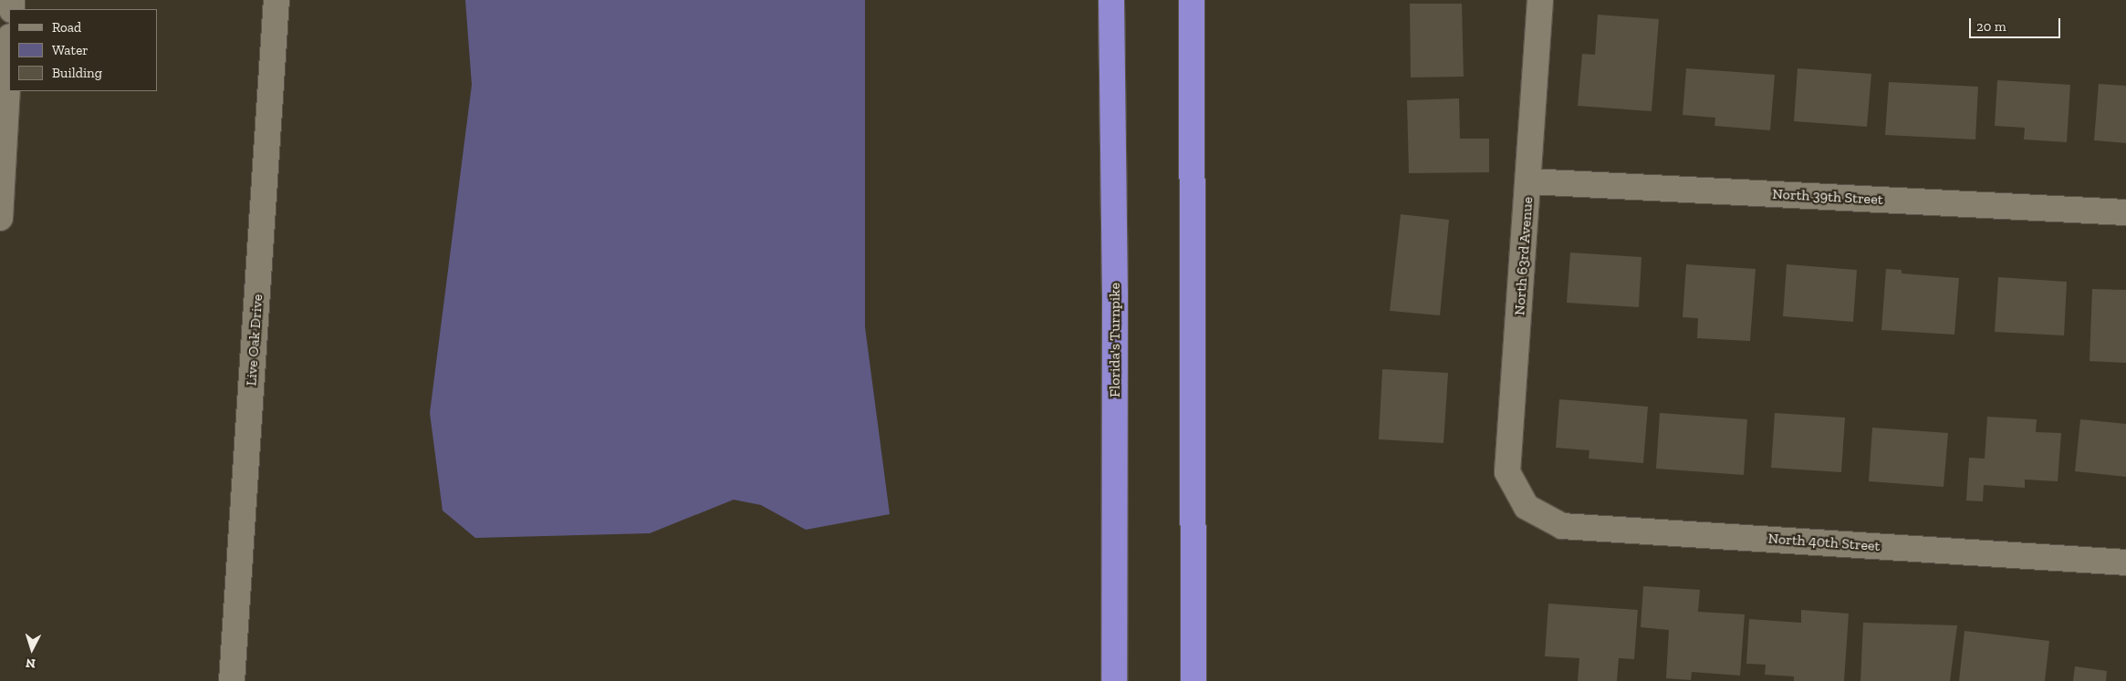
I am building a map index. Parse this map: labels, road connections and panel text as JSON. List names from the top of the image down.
{
  "streets": {
    "highway": ["Florida's Turnpike"],
    "street": [
      "North 39th Street",
      "North 63rd Avenue",
      "Live Oak Drive",
      "North 40th Street"
    ]
  },
  "crossings": [
    ["North 39th Street", "North 63rd Avenue"],
    ["North 63rd Avenue", "North 40th Street"]
  ],
  "legend": ["Road", "Water", "Building"],
  "scale_bar": "20 m",
  "north": "bottom"
}
